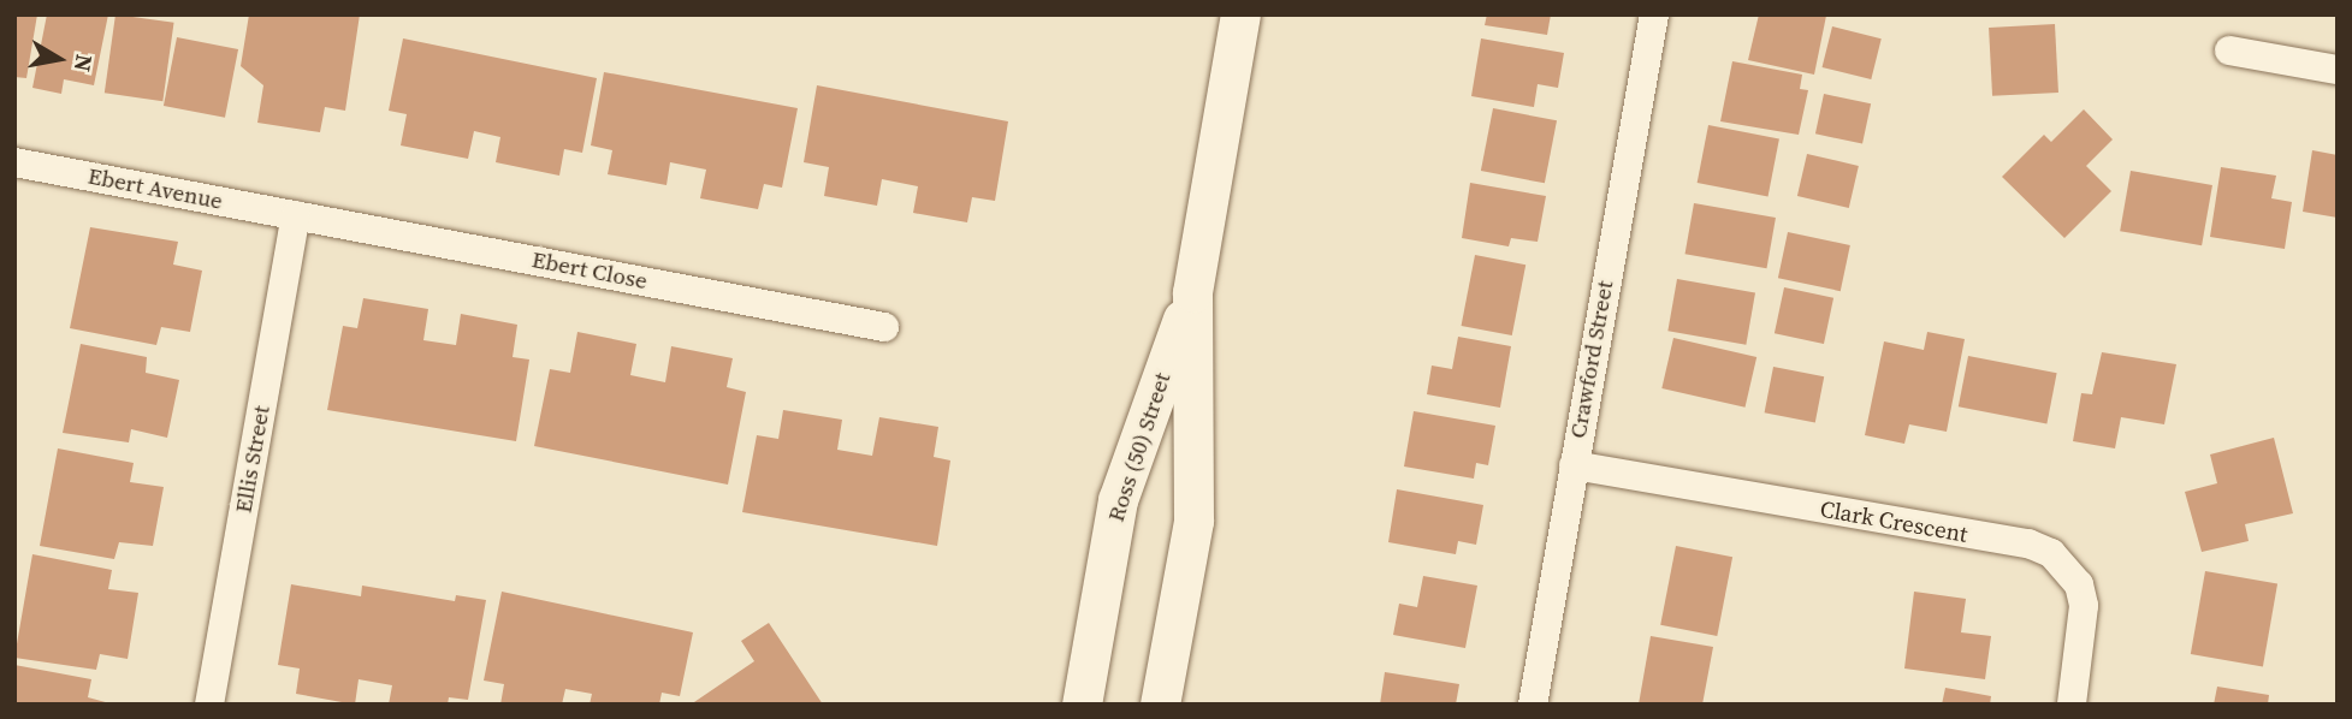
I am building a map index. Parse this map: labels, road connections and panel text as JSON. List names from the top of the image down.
{
  "streets": {
    "main road": ["Ross (50) Street"],
    "street": [
      "Ebert Avenue",
      "Ebert Close",
      "Crawford Street",
      "Ellis Street",
      "Clark Crescent"
    ]
  },
  "crossings": [
    ["Ebert Avenue", "Ebert Close"],
    ["Ebert Avenue", "Ellis Street"],
    ["Ebert Close", "Ellis Street"],
    ["Crawford Street", "Clark Crescent"]
  ],
  "north": "right"
}
